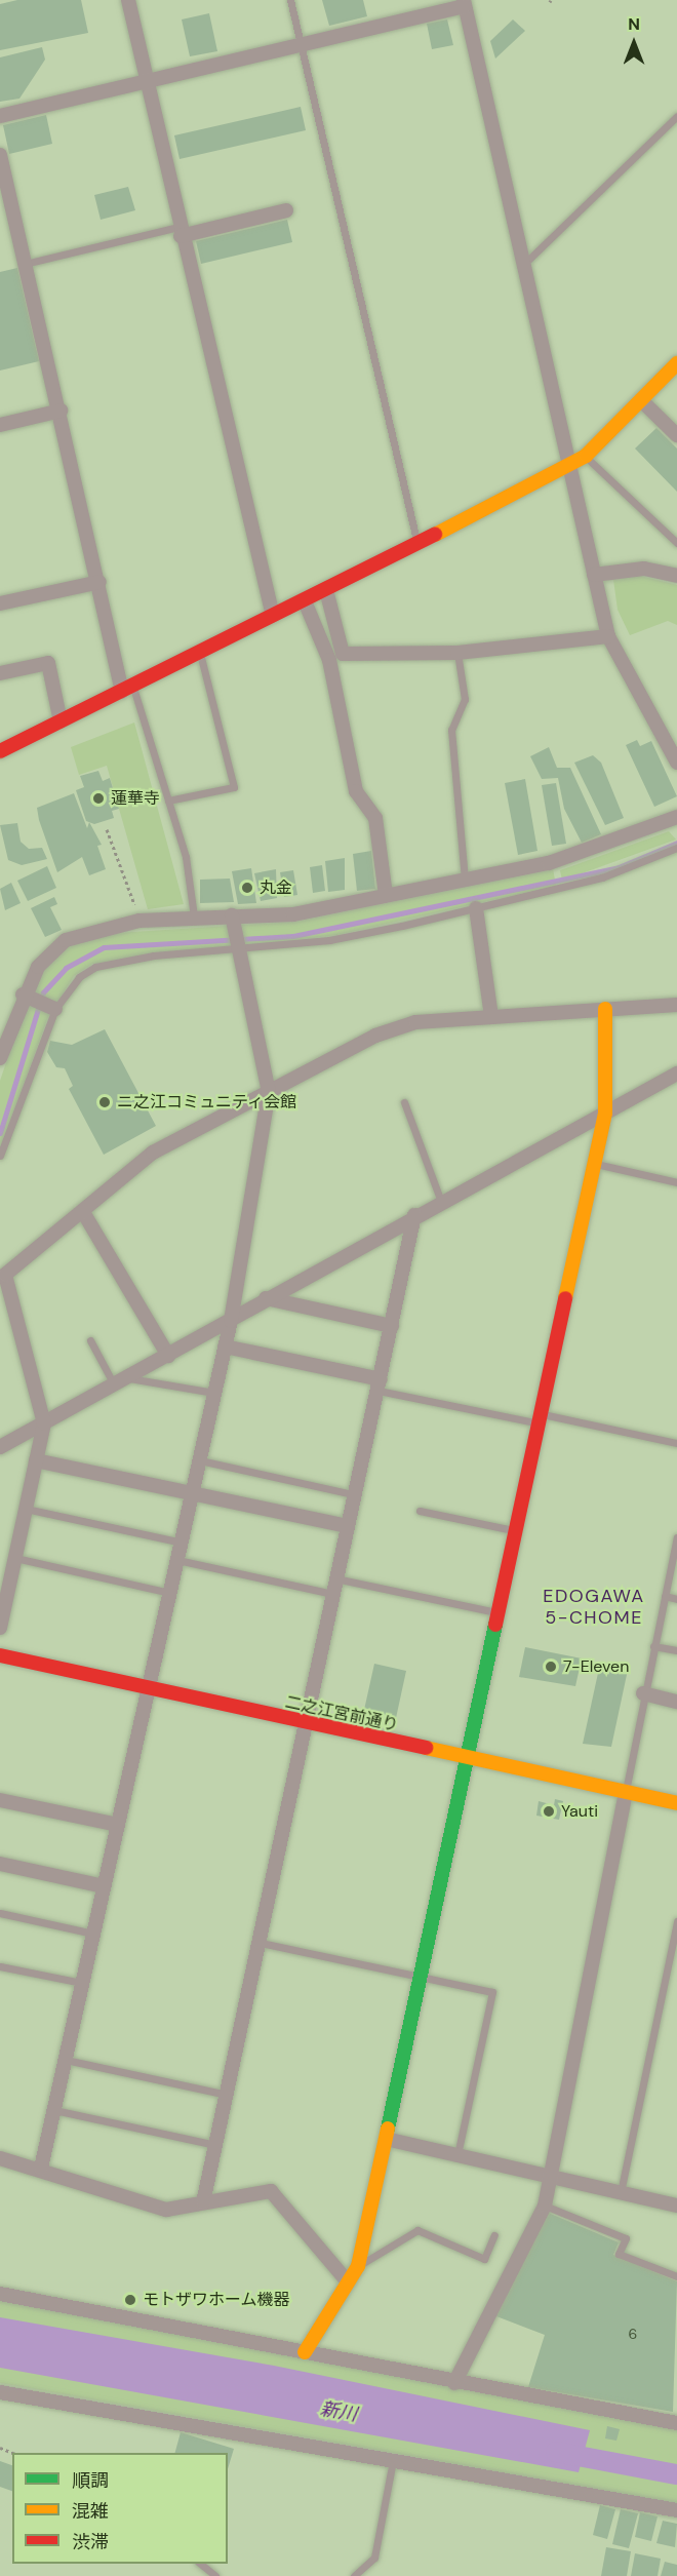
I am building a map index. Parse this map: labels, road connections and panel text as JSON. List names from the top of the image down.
{
  "streets": {
    "street": ["二之江宮前通り"]
  },
  "districts": ["EDOGAWA 5-CHOME"],
  "water": ["新川"],
  "places": [
    "蓮華寺",
    "丸金",
    "ニ之江コミュニティ会館",
    "7-Eleven",
    "Yauti",
    "モトザワホーム機器"
  ],
  "house_numbers": ["6"],
  "legend": ["順調", "混雑", "渋滞"],
  "north": "top"
}
